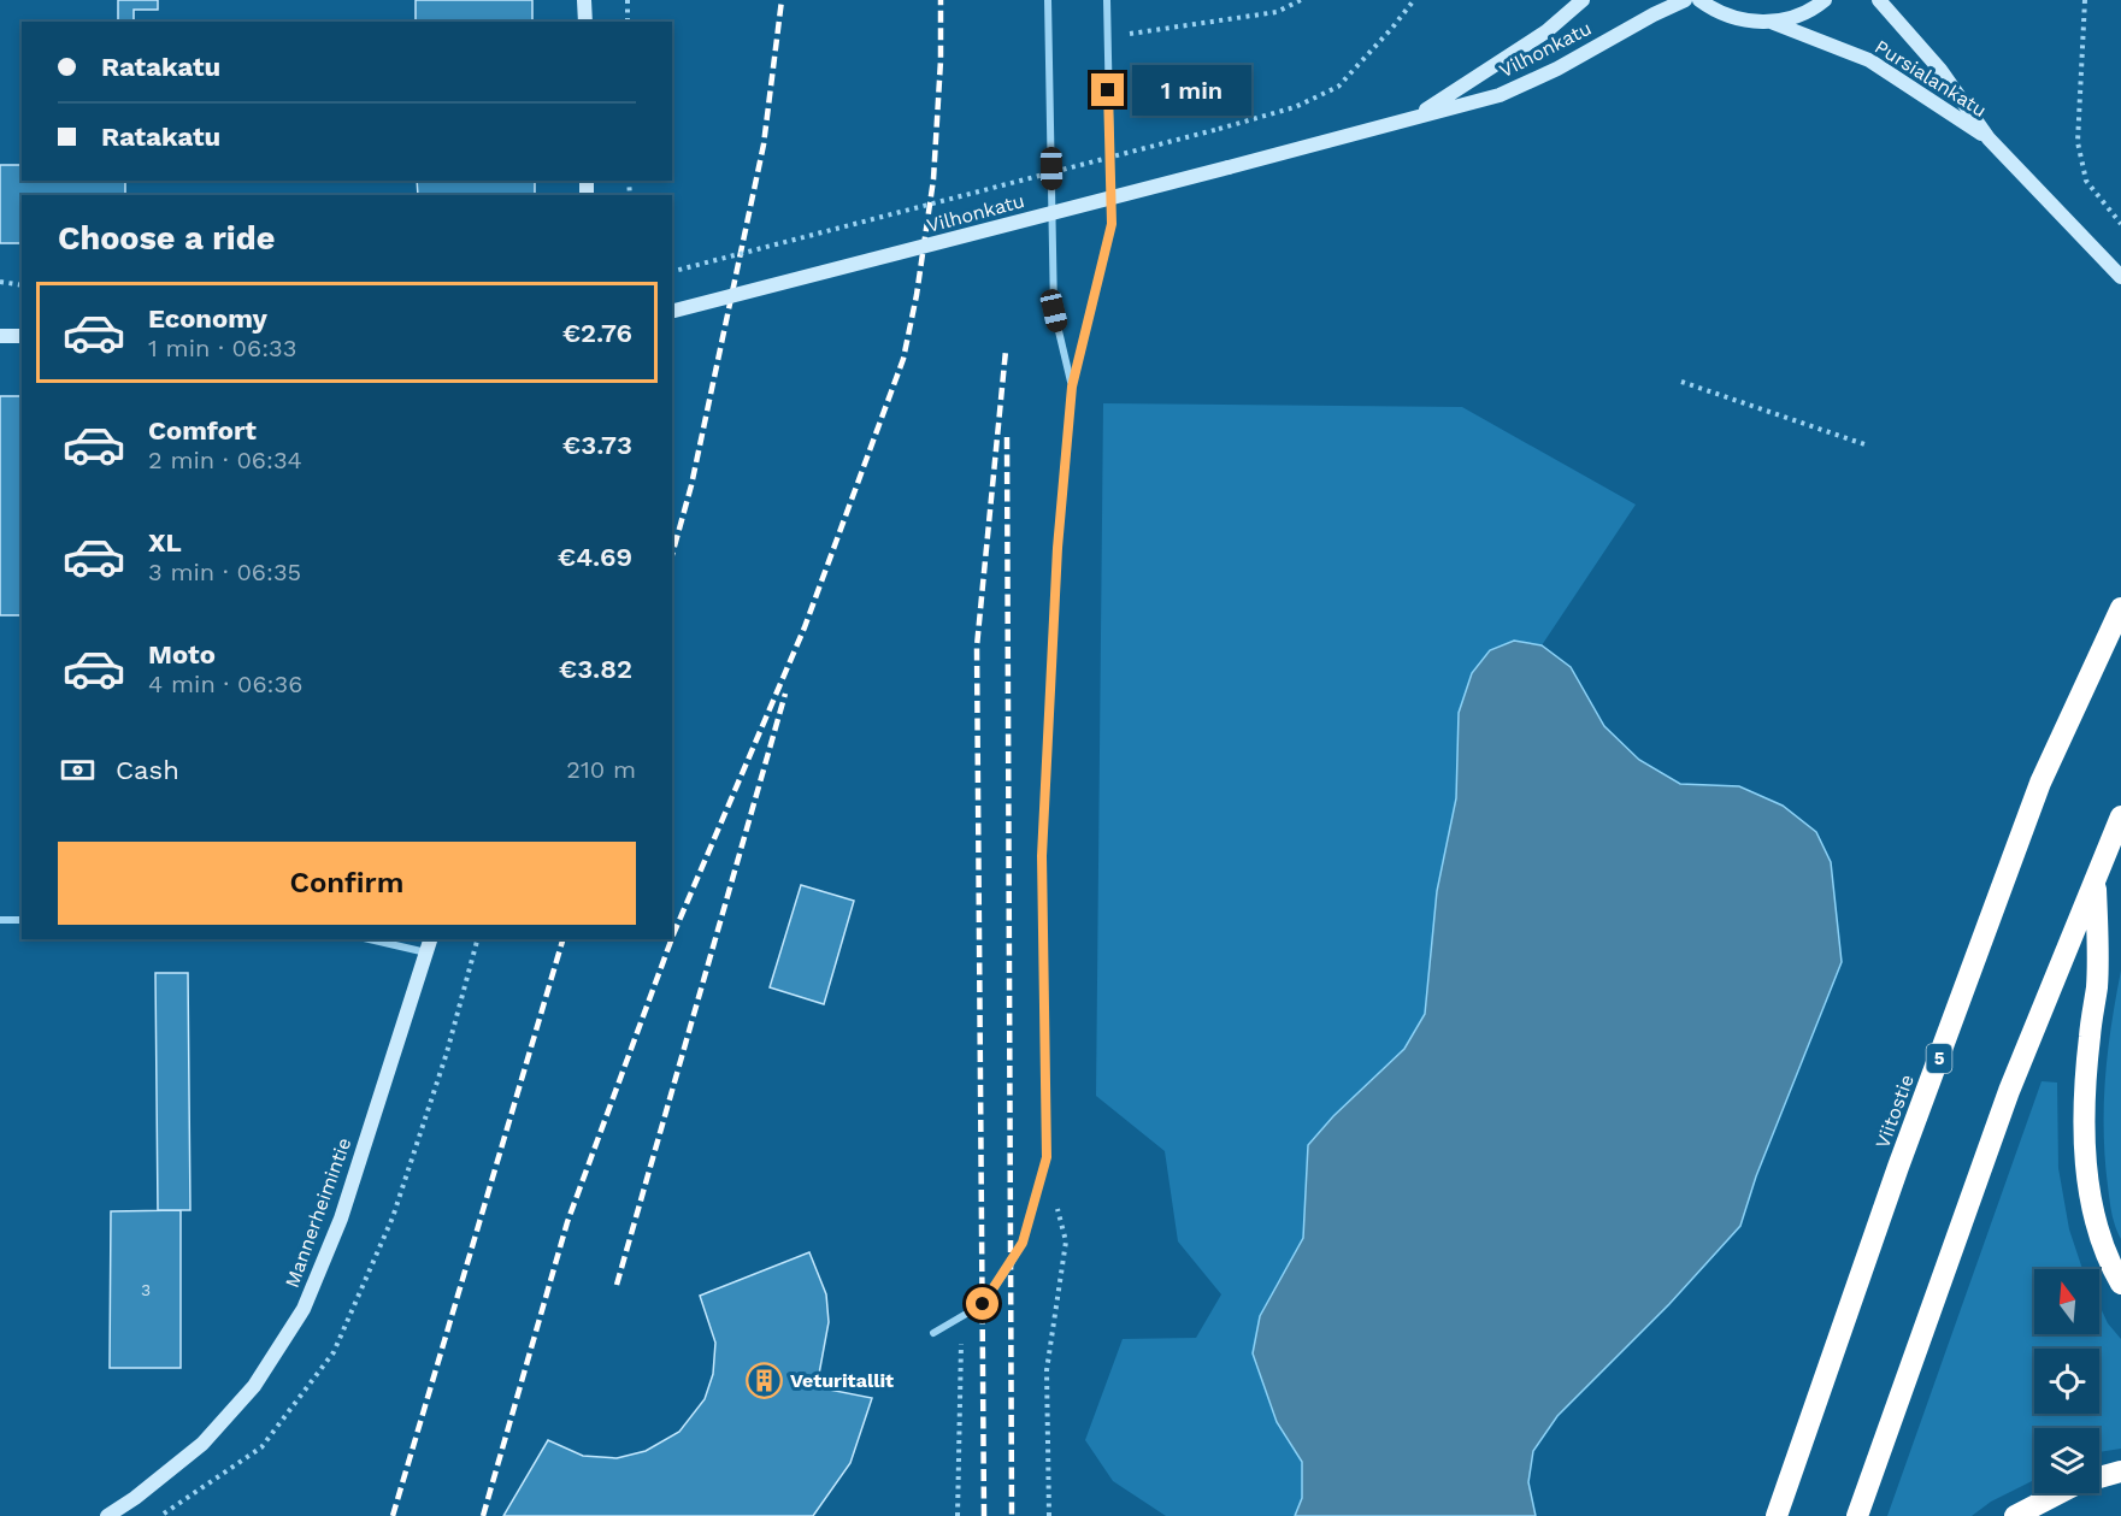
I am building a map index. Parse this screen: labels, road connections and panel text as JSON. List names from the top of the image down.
{
  "streets": {
    "highway": ["5", "Viitostie"],
    "street": ["Vilhonkatu", "Pursialankatu", "Mannerheimintie"]
  },
  "places": {
    "building": ["Veturitallit"]
  },
  "house_numbers": ["3"],
  "north": "top",
  "page": {
    "banner": ["Ratakatu", "Ratakatu"],
    "bubble": "1 min",
    "heading": "Choose a ride",
    "list": [
      {
        "name": "Economy",
        "note": "1 min · 06:33",
        "value": "€2.76"
      },
      {
        "name": "Comfort",
        "note": "2 min · 06:34",
        "value": "€3.73"
      },
      {
        "name": "XL",
        "note": "3 min · 06:35",
        "value": "€4.69"
      },
      {
        "name": "Moto",
        "note": "4 min · 06:36",
        "value": "€3.82"
      }
    ],
    "pay": ["Cash", "210 m"],
    "buttons": "Confirm"
  }
}
